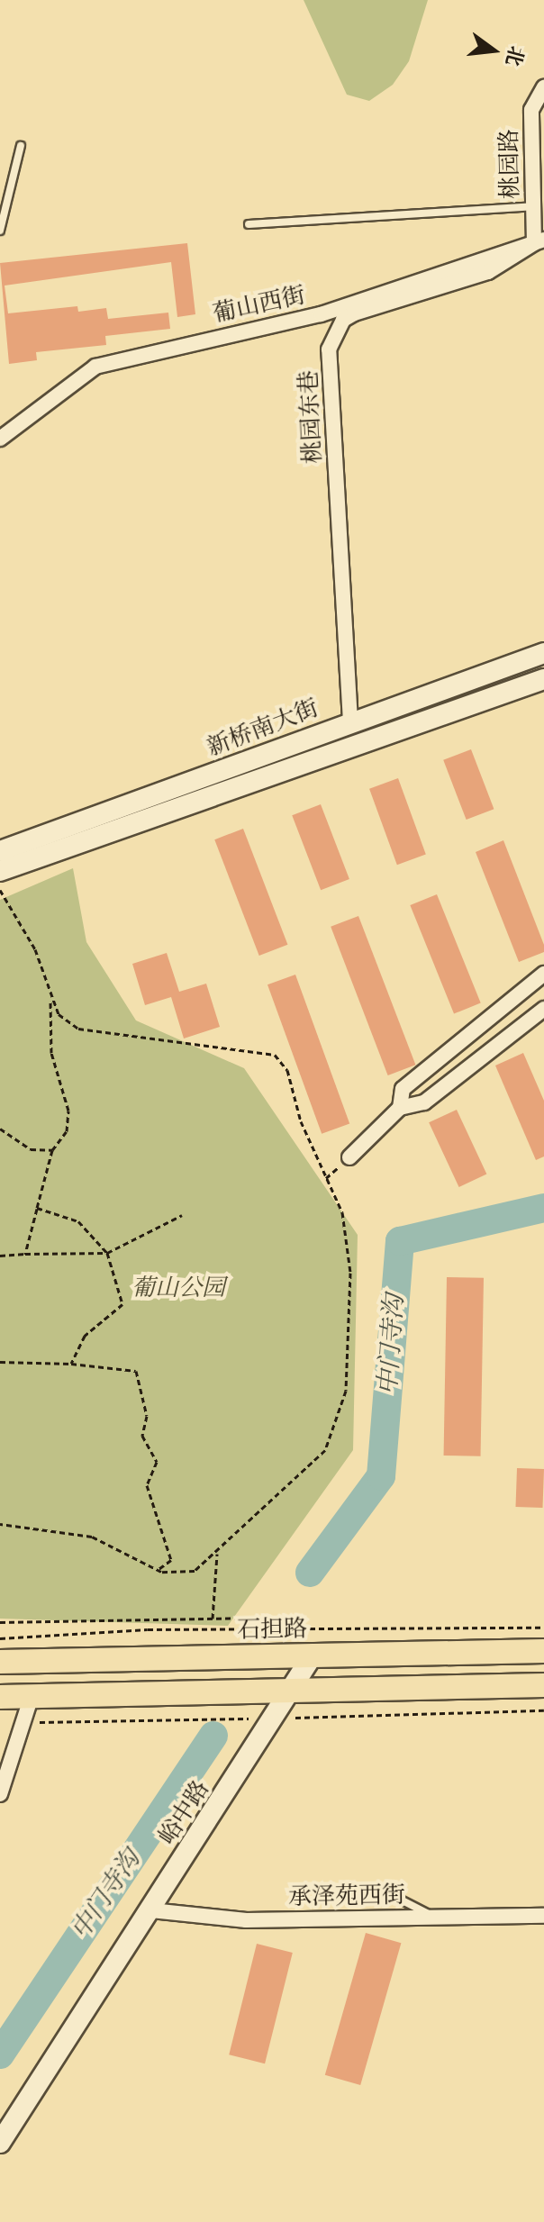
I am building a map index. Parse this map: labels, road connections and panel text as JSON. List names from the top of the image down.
{
  "streets": {
    "main road": ["新桥南大街", "石担路", "峪中路"],
    "street": [
      "桃园路",
      "葡山西街",
      "桃园东巷",
      "承泽苑西街"
    ]
  },
  "crossings": [
    ["桃园路", "葡山西街"],
    ["桃园路", "桃园东巷"],
    ["葡山西街", "桃园东巷"],
    ["桃园东巷", "新桥南大街"],
    ["石担路", "峪中路"],
    ["峪中路", "承泽苑西街"]
  ],
  "water": ["中门寺沟"],
  "parks": ["葡山公园"],
  "north": "right"
}
